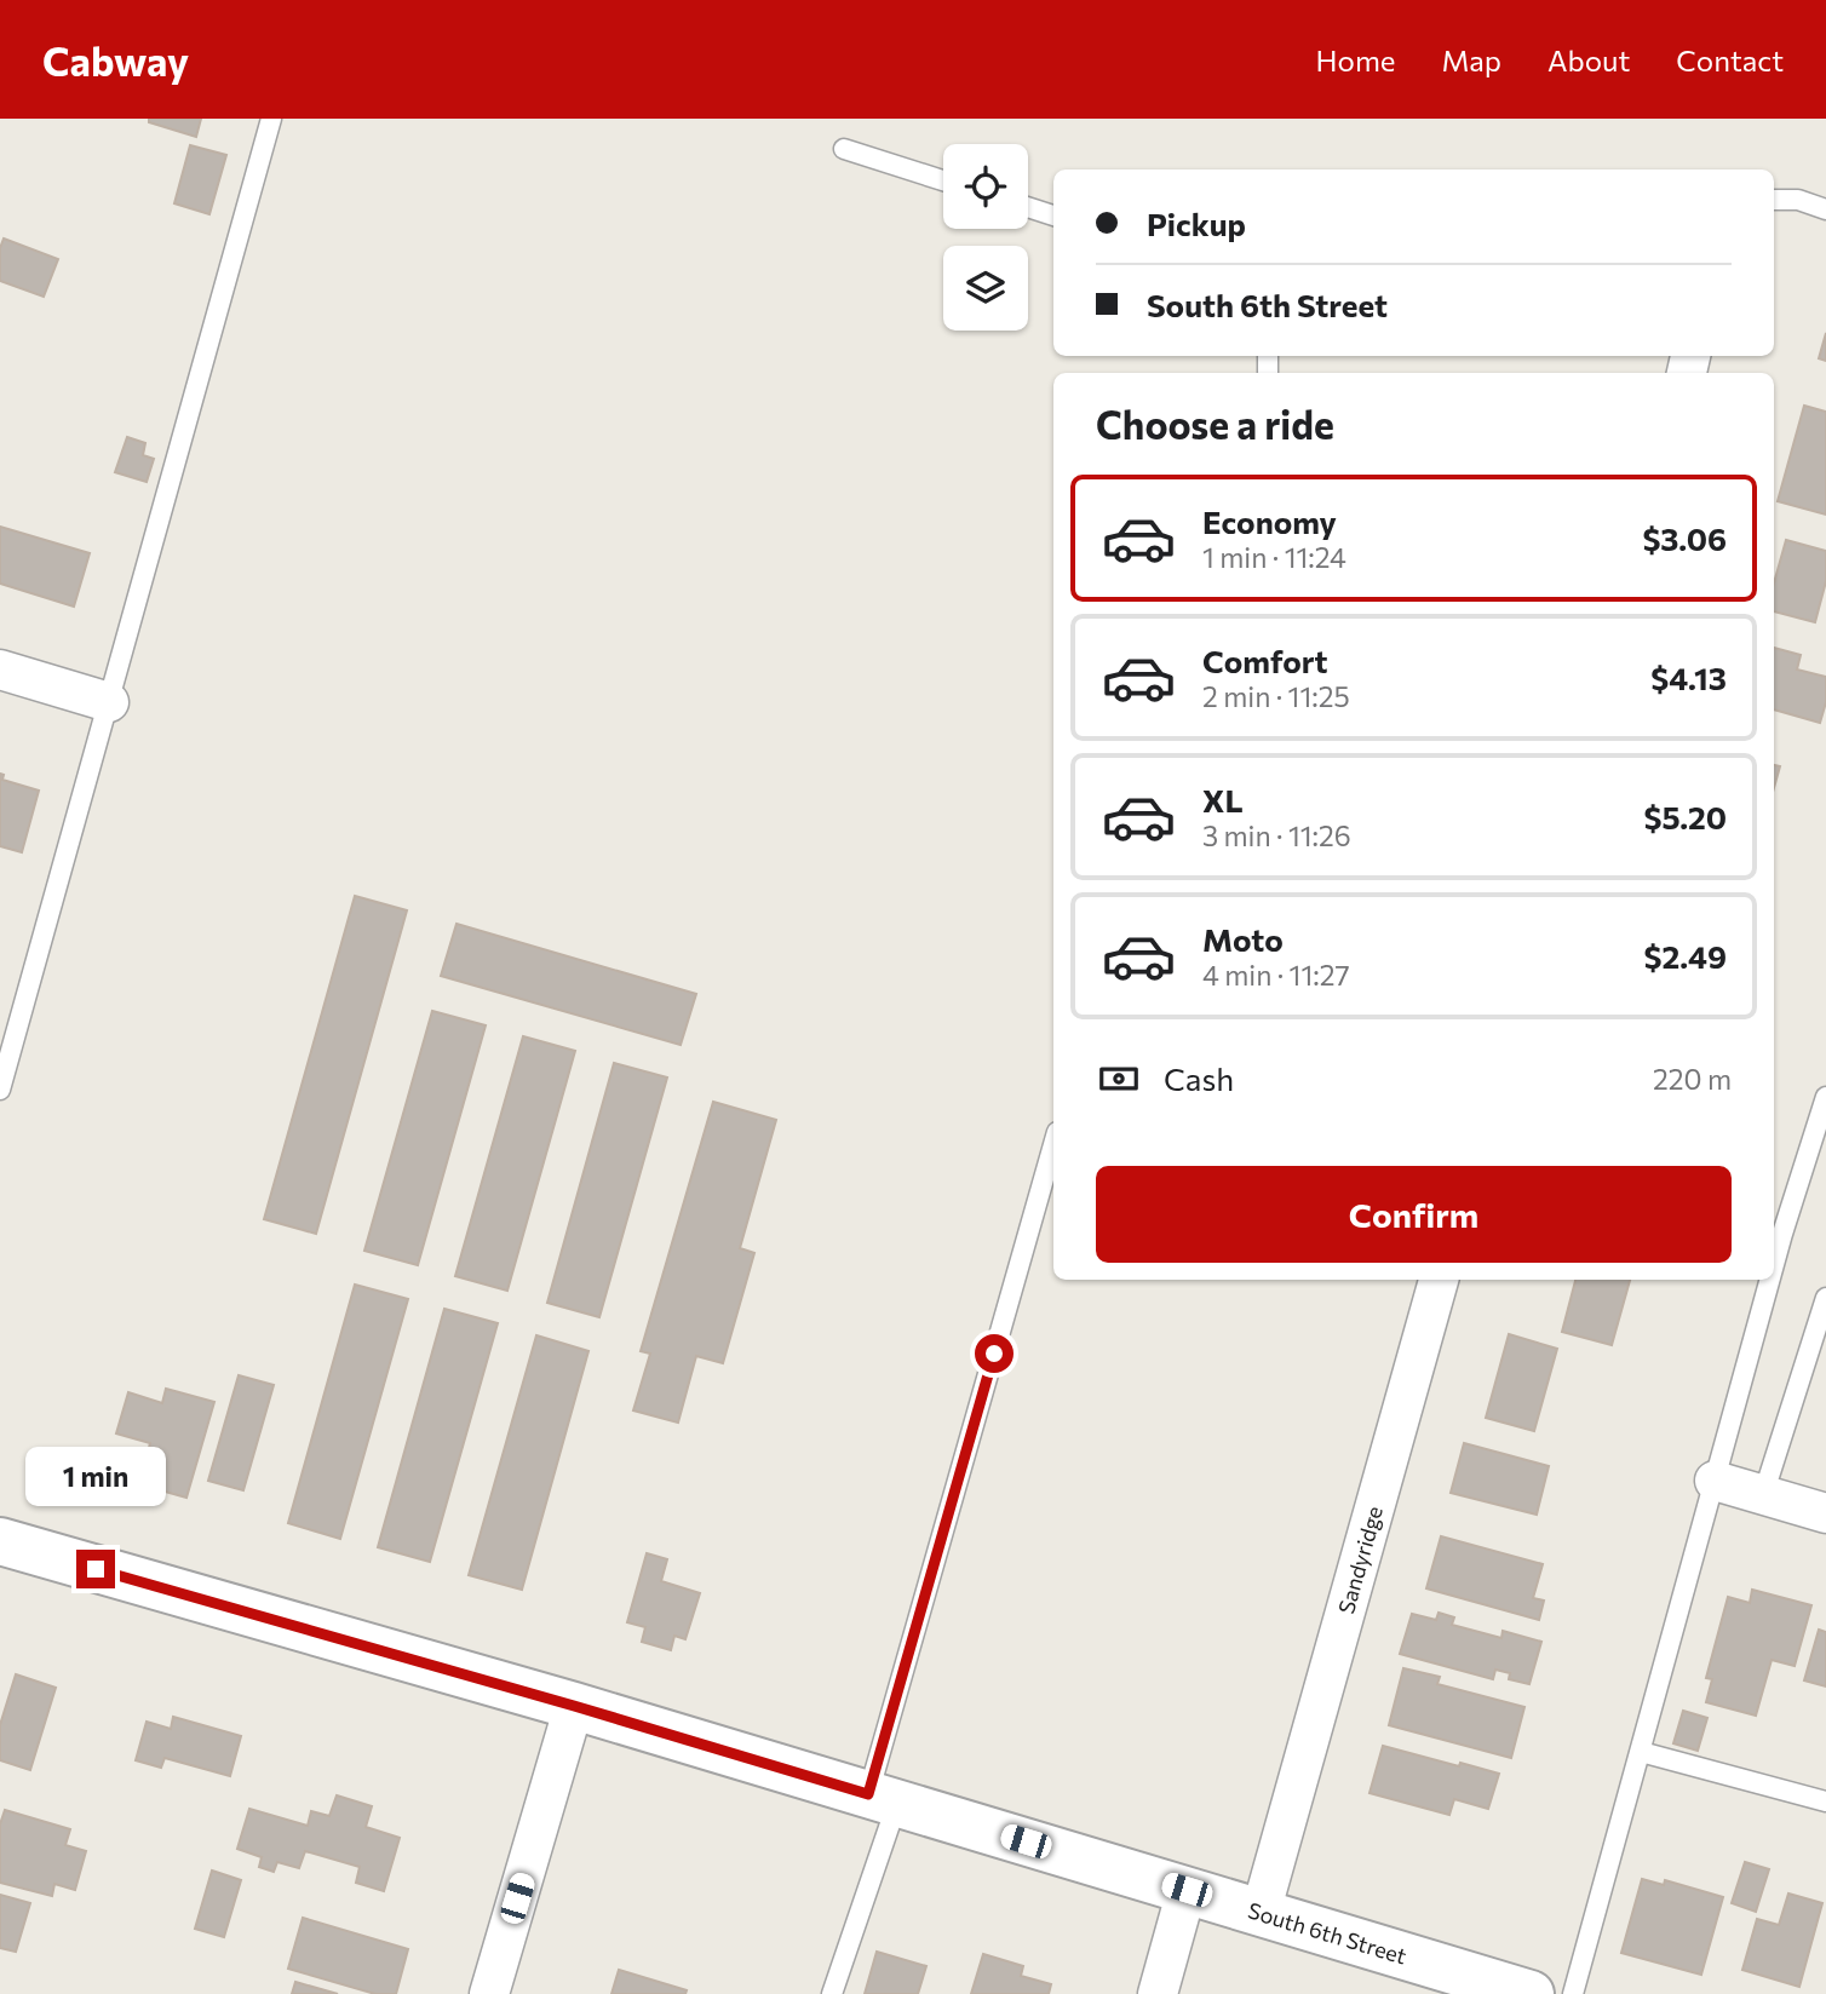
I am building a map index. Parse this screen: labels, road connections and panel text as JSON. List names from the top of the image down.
{
  "streets": {
    "street": ["Sandyridge", "South 6th Street"]
  },
  "crossings": [
    ["Sandyridge", "South 6th Street"]
  ],
  "page": {
    "header": "Cabway",
    "nav": [
      "Home",
      "Map",
      "About",
      "Contact"
    ],
    "banner": ["Pickup", "South 6th Street"],
    "heading": "Choose a ride",
    "list": [
      {
        "name": "Economy",
        "note": "1 min · 11:24",
        "value": "$3.06"
      },
      {
        "name": "Comfort",
        "note": "2 min · 11:25",
        "value": "$4.13"
      },
      {
        "name": "XL",
        "note": "3 min · 11:26",
        "value": "$5.20"
      },
      {
        "name": "Moto",
        "note": "4 min · 11:27",
        "value": "$2.49"
      }
    ],
    "pay": ["Cash", "220 m"],
    "buttons": "Confirm",
    "bubble": "1 min"
  }
}
